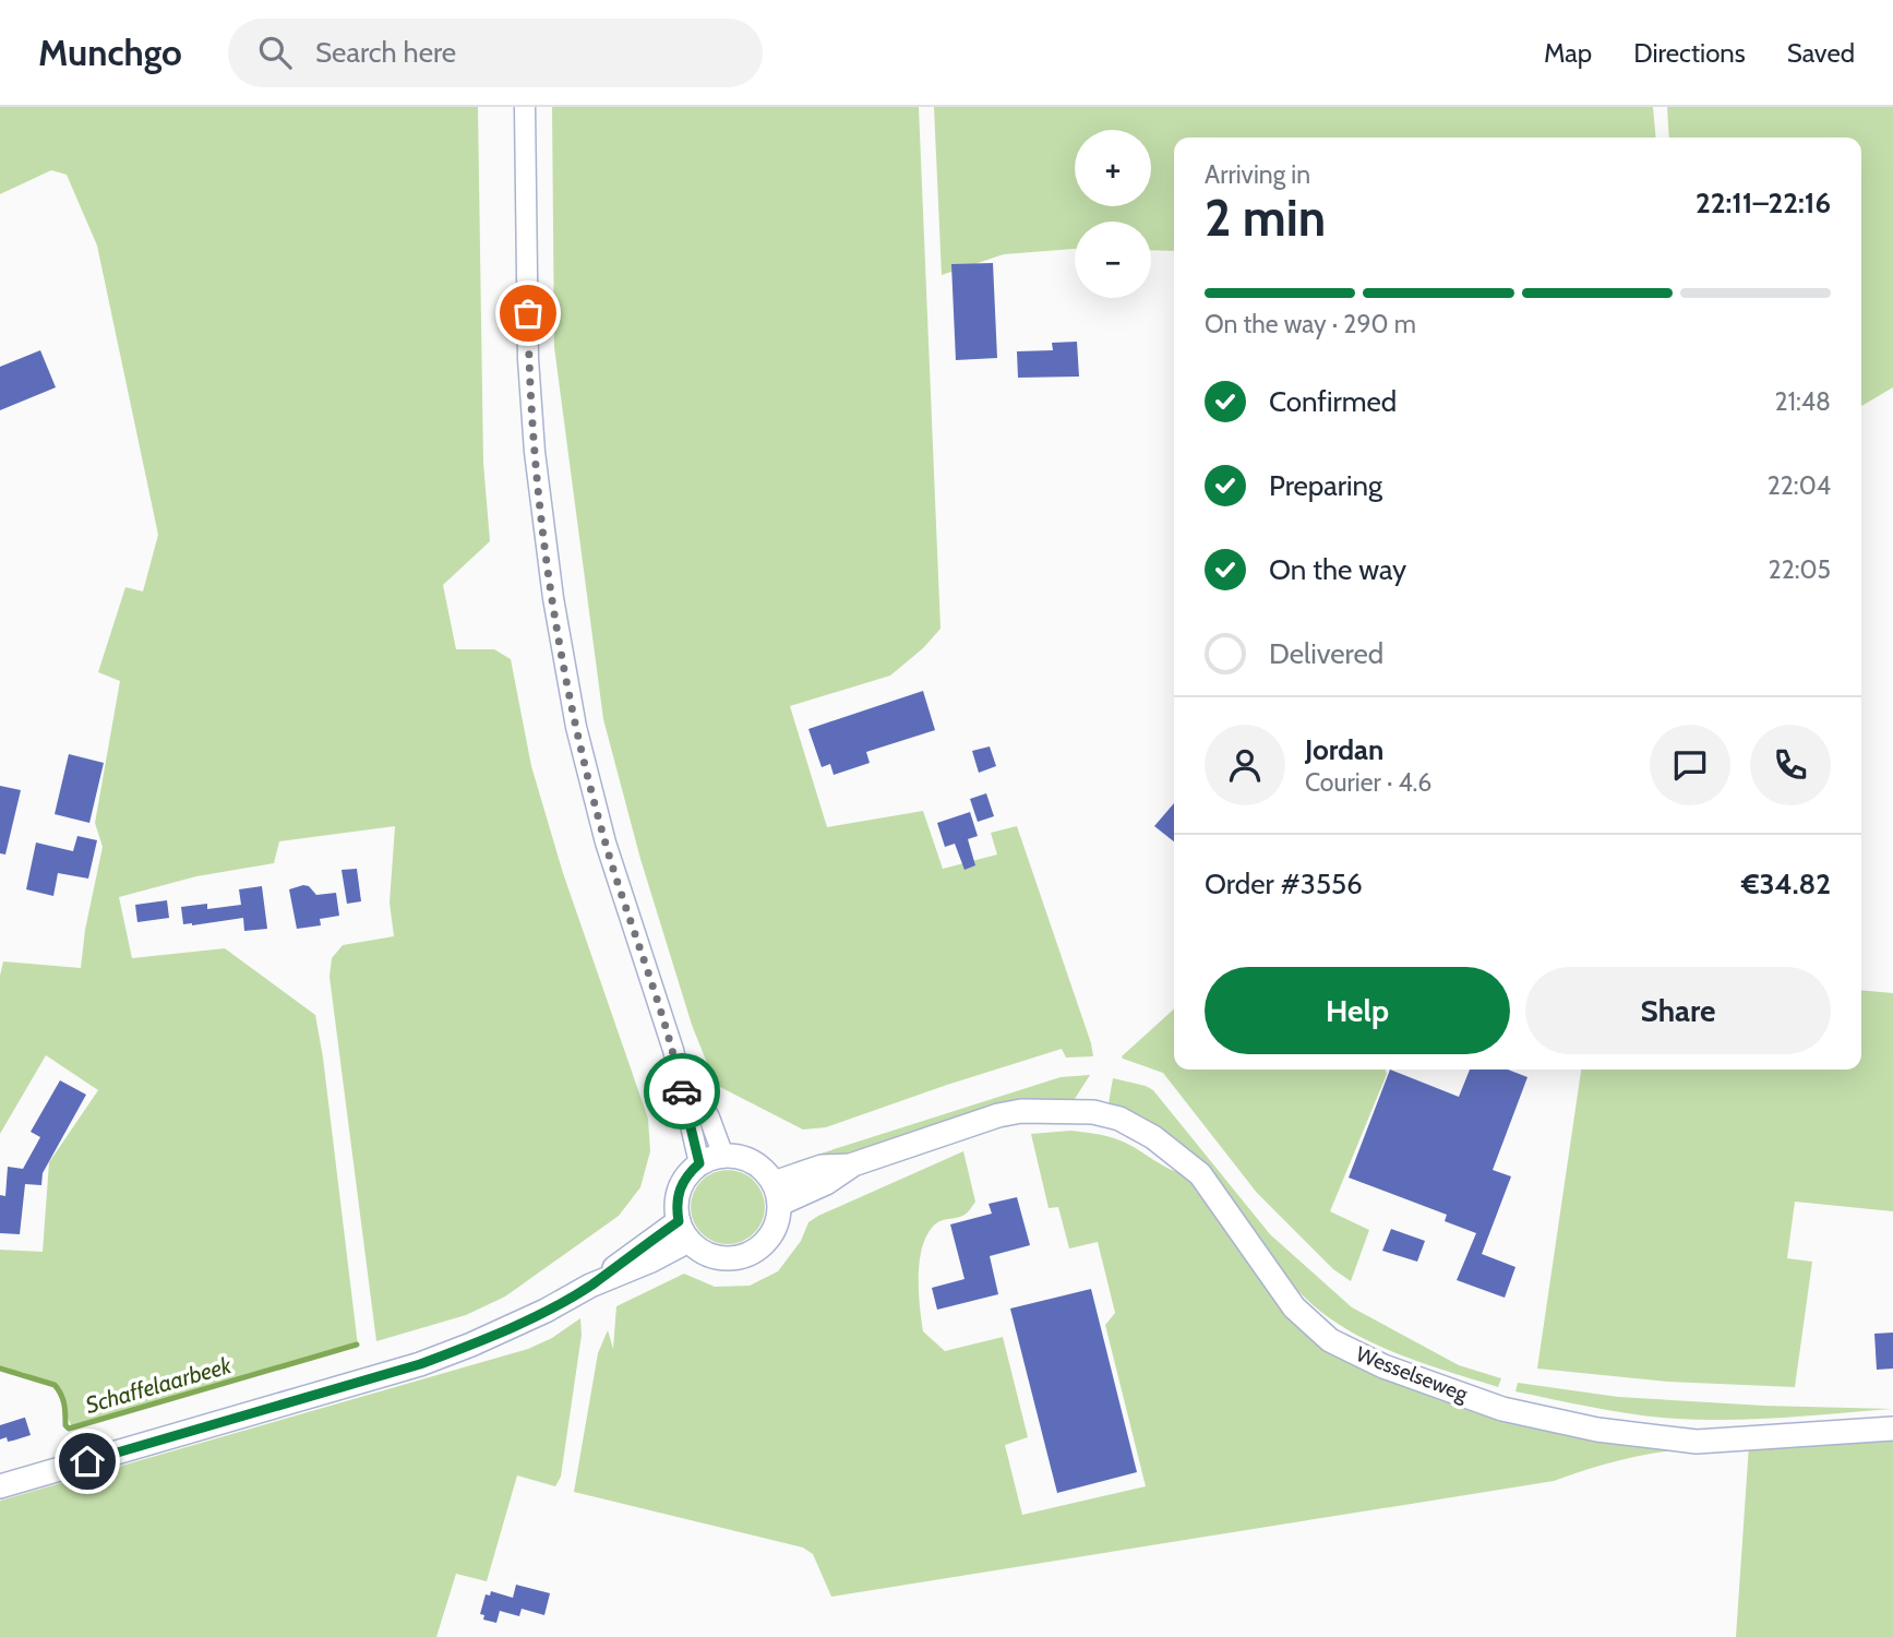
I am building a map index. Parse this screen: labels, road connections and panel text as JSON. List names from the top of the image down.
{
  "streets": {
    "main road": ["Wesselseweg"]
  },
  "water": ["Schaffelaarbeek"],
  "page": {
    "header": "Munchgo",
    "search": "Search here",
    "nav": ["Map", "Directions", "Saved"],
    "map_buttons": ["+", "−"],
    "heading": ["2 min", "Arriving in", "22:11–22:16"],
    "panel": [
      "Jordan",
      "Courier · 4.6",
      "Order #3556",
      "€34.82"
    ],
    "bar": "On the way · 290 m",
    "list": [
      ["Confirmed", "21:48"],
      ["Preparing", "22:04"],
      ["On the way", "22:05"],
      "Delivered"
    ],
    "buttons": ["Help", "Share"]
  }
}
